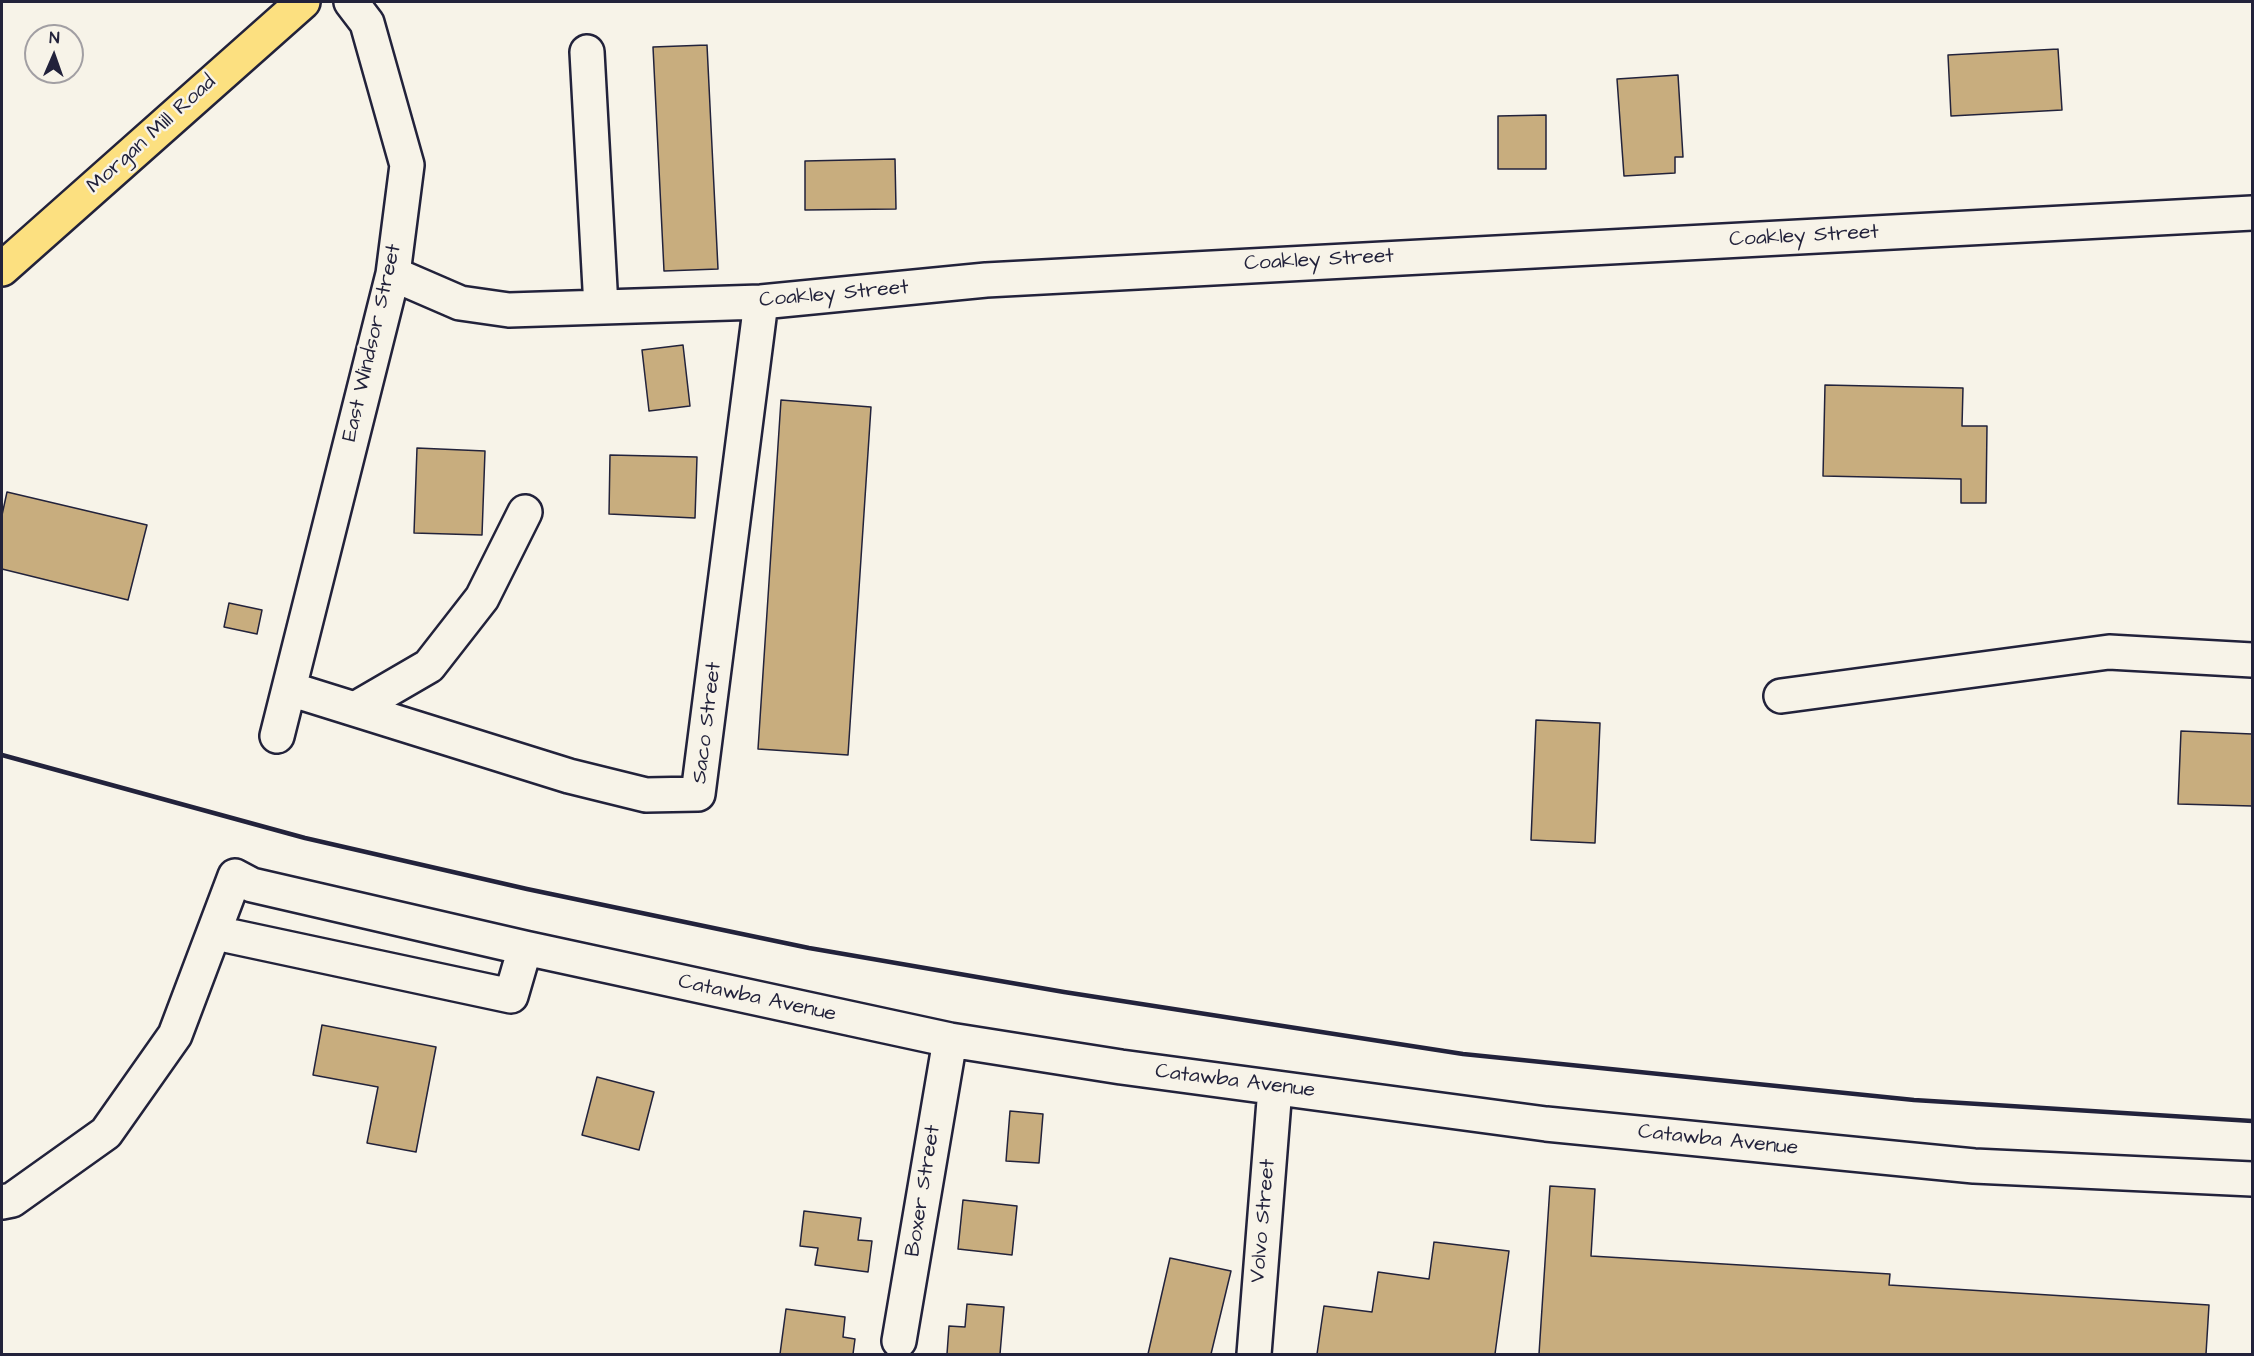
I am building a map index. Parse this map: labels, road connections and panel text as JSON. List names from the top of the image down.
{
  "streets": {
    "main road": ["Morgan Mill Road"],
    "street": [
      "Coakley Street",
      "East Windsor Street",
      "Saco Street",
      "Catawba Avenue",
      "Boxer Street",
      "Volvo Street"
    ]
  },
  "crossings": [
    ["Coakley Street", "East Windsor Street"],
    ["Coakley Street", "Saco Street"],
    ["East Windsor Street", "Saco Street"],
    ["Catawba Avenue", "Boxer Street"],
    ["Catawba Avenue", "Volvo Street"]
  ],
  "north": "top"
}
